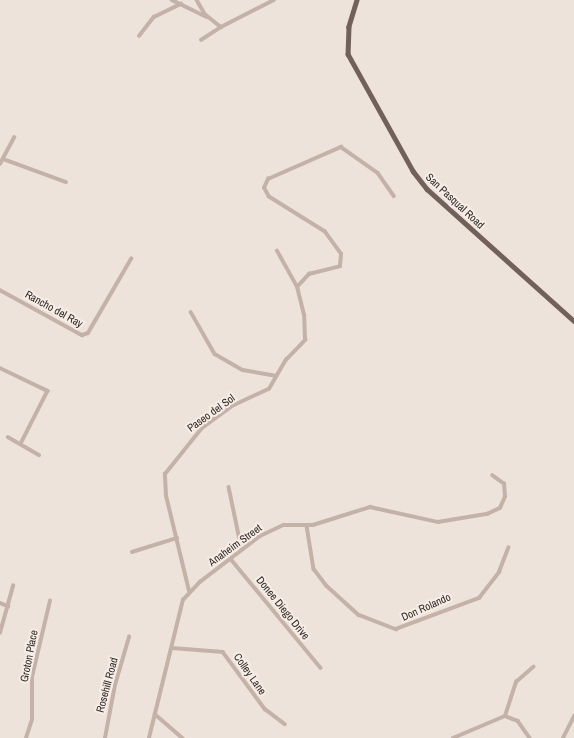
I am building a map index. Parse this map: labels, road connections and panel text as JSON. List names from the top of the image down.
{
  "streets": {
    "main road": ["San Pasqual Road"],
    "street": [
      "Rancho del Ray",
      "Paseo del Sol",
      "Anaheim Street",
      "Don Rolando",
      "Donee Diego Drive",
      "Groton Place",
      "Colley Lane",
      "Rosehill Road"
    ]
  },
  "crossings": [
    ["Paseo del Sol", "Anaheim Street"],
    ["Anaheim Street", "Don Rolando"],
    ["Anaheim Street", "Donee Diego Drive"]
  ]
}
